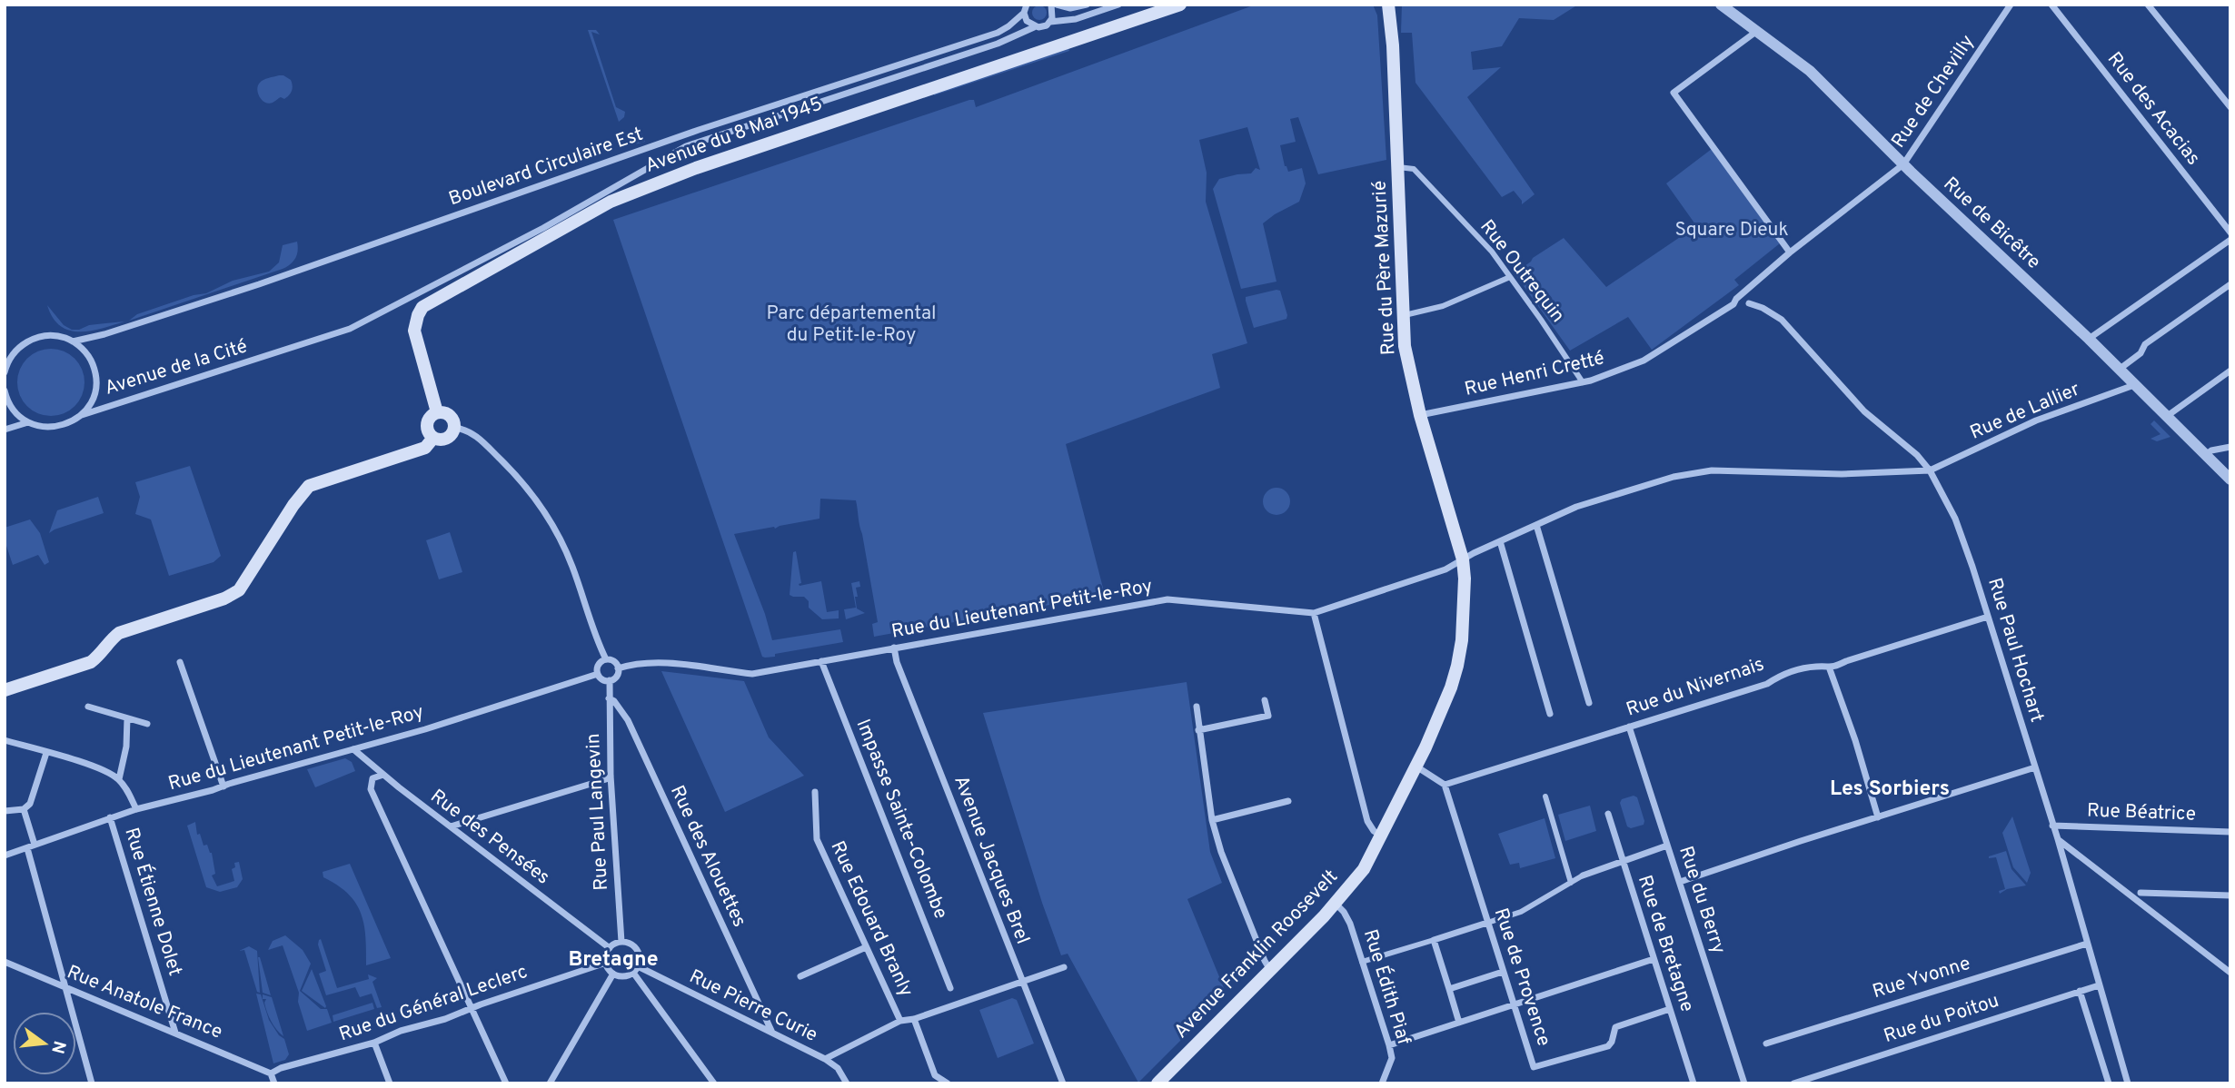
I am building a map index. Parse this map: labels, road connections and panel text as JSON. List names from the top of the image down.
{
  "streets": {
    "main road": ["Avenue du 8 Mai 1945", "Rue du Père Mazurié", "Avenue Franklin Roosevelt"],
    "street": [
      "Rue de Chevilly",
      "Rue des Acacias",
      "Boulevard Circulaire Est",
      "Rue de Bicêtre",
      "Rue Outrequin",
      "Avenue de la Cité",
      "Rue Henri Cretté",
      "Rue de Lallier",
      "Rue du Lieutenant Petit-le-Roy",
      "Rue Paul Hochart",
      "Rue du Nivernais",
      "Rue Paul Langevin",
      "Rue Béatrice",
      "Impasse Sainte-Colombe",
      "Rue des Pensées",
      "Rue des Alouettes",
      "Avenue Jacques Brel",
      "Rue du Berry",
      "Rue Étienne Dolet",
      "Rue Edouard Branly",
      "Rue de Bretagne",
      "Rue de Provence",
      "Rue Yvonne",
      "Rue Édith Piaf",
      "Rue Anatole France",
      "Rue du Général Leclerc",
      "Rue Pierre Curie",
      "Rue du Poitou"
    ]
  },
  "crossings": [
    ["Rue de Chevilly", "Rue de Bicêtre"],
    ["Rue de Chevilly", "Rue Henri Cretté"],
    ["Rue de Bicêtre", "Rue de Lallier"],
    ["Rue du Père Mazurié", "Rue Outrequin"],
    ["Rue du Père Mazurié", "Rue Henri Cretté"],
    ["Rue du Père Mazurié", "Rue du Lieutenant Petit-le-Roy"],
    ["Rue du Père Mazurié", "Avenue Franklin Roosevelt"],
    ["Rue Outrequin", "Rue Henri Cretté"],
    ["Rue de Lallier", "Rue du Lieutenant Petit-le-Roy"],
    ["Rue de Lallier", "Rue Paul Hochart"],
    ["Rue du Lieutenant Petit-le-Roy", "Rue Paul Hochart"],
    ["Rue du Lieutenant Petit-le-Roy", "Rue Paul Langevin"],
    ["Rue du Lieutenant Petit-le-Roy", "Impasse Sainte-Colombe"],
    ["Rue du Lieutenant Petit-le-Roy", "Rue des Pensées"],
    ["Rue du Lieutenant Petit-le-Roy", "Avenue Jacques Brel"],
    ["Rue du Lieutenant Petit-le-Roy", "Rue Étienne Dolet"],
    ["Rue du Lieutenant Petit-le-Roy", "Avenue Franklin Roosevelt"],
    ["Rue Paul Hochart", "Rue du Nivernais"],
    ["Rue Paul Hochart", "Rue Béatrice"],
    ["Rue Paul Hochart", "Rue Yvonne"],
    ["Rue Paul Hochart", "Rue du Poitou"],
    ["Rue du Nivernais", "Rue du Berry"],
    ["Rue du Nivernais", "Rue de Provence"],
    ["Rue Paul Langevin", "Rue des Pensées"],
    ["Rue Paul Langevin", "Rue des Alouettes"],
    ["Rue Paul Langevin", "Rue du Général Leclerc"],
    ["Rue Paul Langevin", "Rue Pierre Curie"],
    ["Rue des Pensées", "Rue du Général Leclerc"],
    ["Rue des Pensées", "Rue Pierre Curie"],
    ["Rue des Alouettes", "Rue Pierre Curie"],
    ["Rue Étienne Dolet", "Rue Anatole France"],
    ["Rue de Bretagne", "Rue de Provence"],
    ["Avenue Franklin Roosevelt", "Rue Édith Piaf"],
    ["Rue Anatole France", "Rue du Général Leclerc"],
    ["Rue du Général Leclerc", "Rue Pierre Curie"]
  ],
  "districts": ["Les Sorbiers", "Bretagne"],
  "parks": ["Square Dieuk", "Parc départemental du Petit-le-Roy"],
  "north": "right"
}
